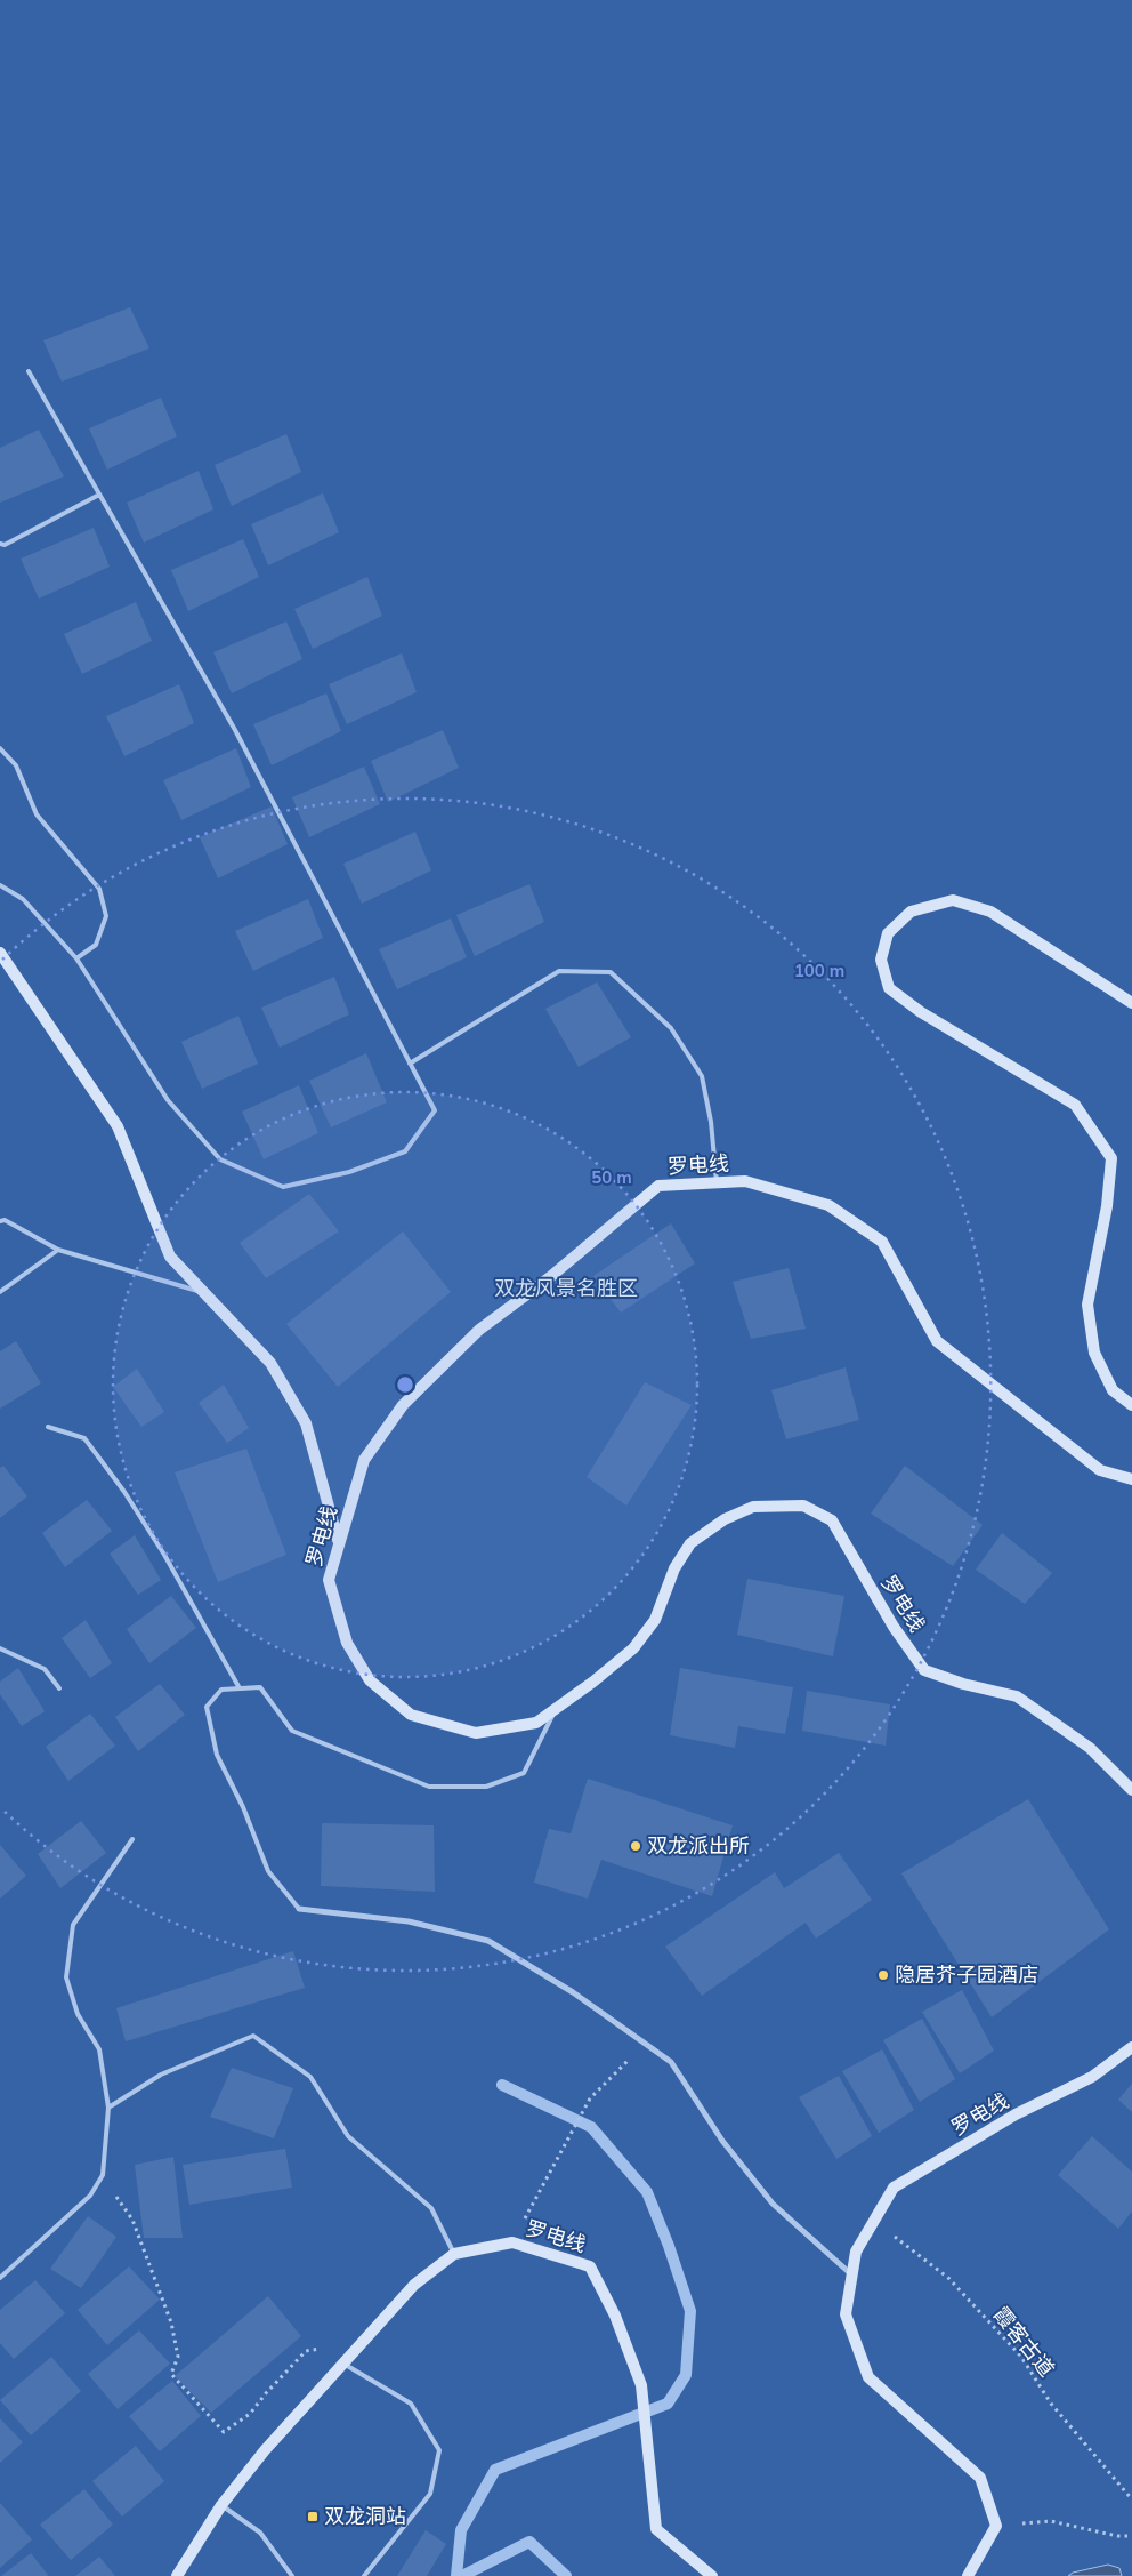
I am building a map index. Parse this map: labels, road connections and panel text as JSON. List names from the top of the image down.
{
  "streets": {
    "street": ["罗电线"],
    "path": ["霞客古道"]
  },
  "crossings": [
    ["罗电线", "霞客古道"]
  ],
  "parks": ["双龙风景名胜区"],
  "places": {
    "other": ["双龙派出所", "隐居芥子园酒店"],
    "transit": ["双龙洞站"]
  },
  "rings": ["100 m", "50 m"]
}
